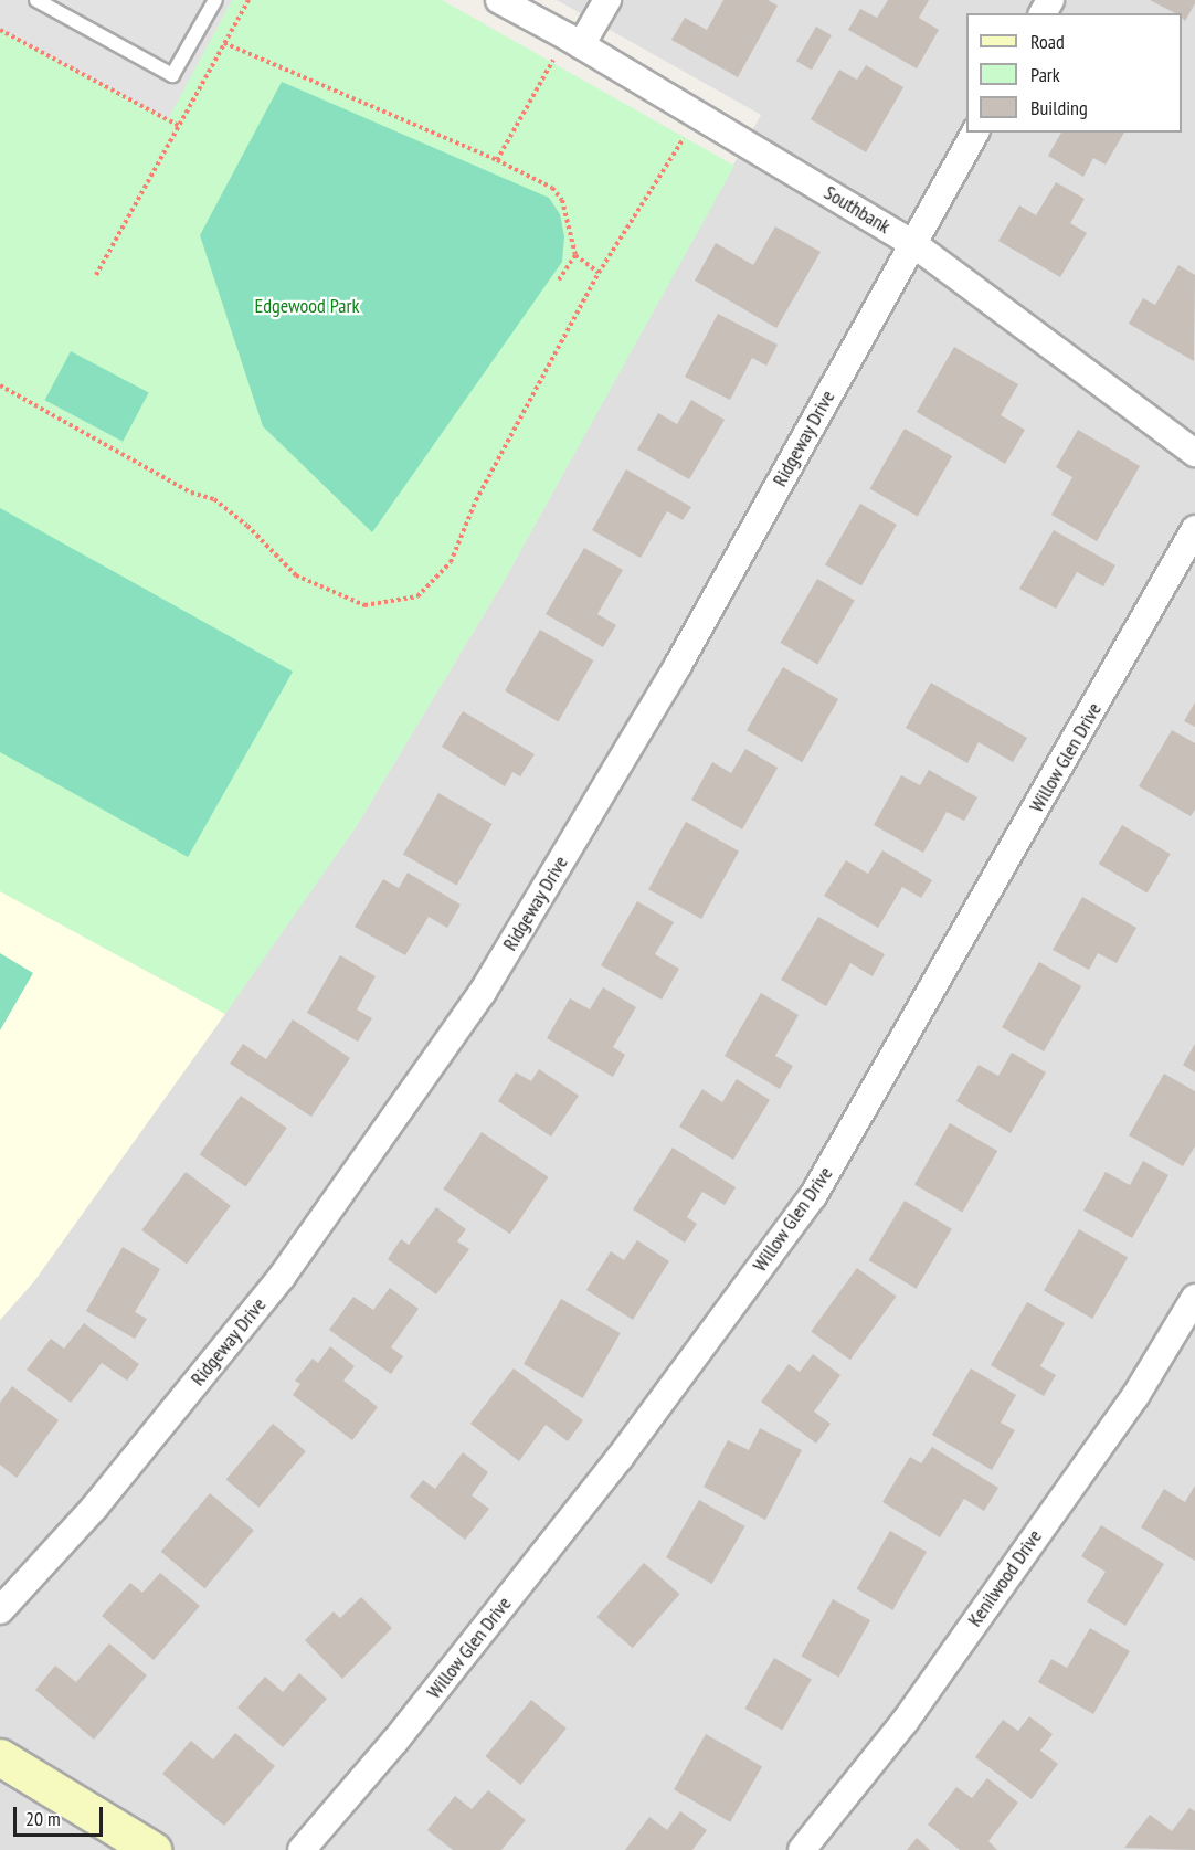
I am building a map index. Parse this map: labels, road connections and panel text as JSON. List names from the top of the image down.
{
  "streets": {
    "street": [
      "Southbank",
      "Ridgeway Drive",
      "Willow Glen Drive",
      "Kenilwood Drive"
    ]
  },
  "crossings": [
    ["Southbank", "Ridgeway Drive"]
  ],
  "parks": ["Edgewood Park"],
  "legend": ["Road", "Park", "Building"],
  "scale_bar": "20 m"
}
